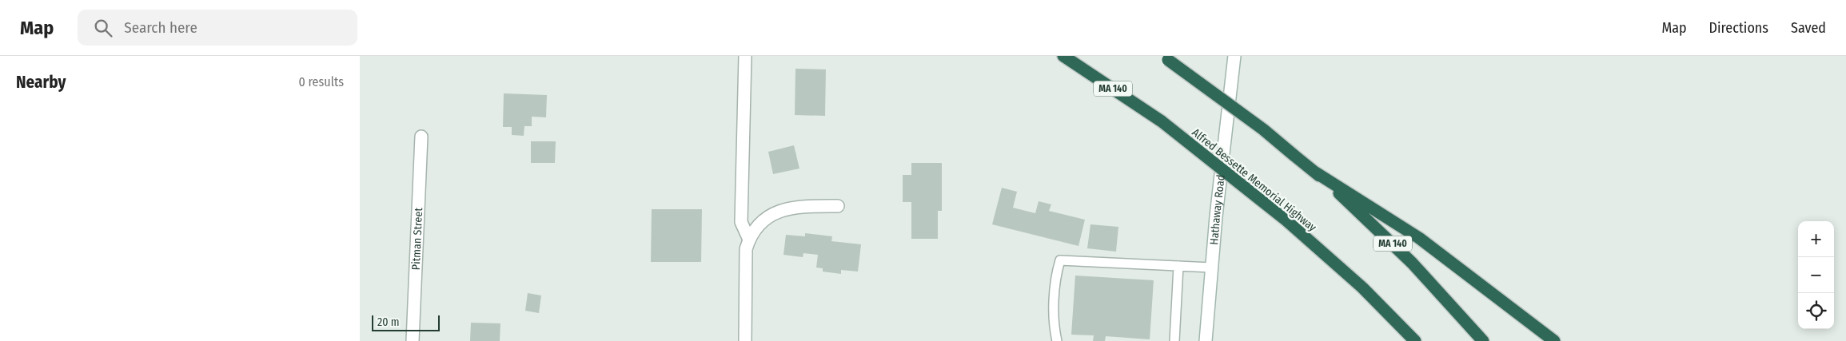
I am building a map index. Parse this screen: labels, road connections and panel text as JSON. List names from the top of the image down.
{
  "streets": {
    "highway": ["MA 140", "Alfred Bessette Memorial Highway"],
    "street": ["Hathaway Road", "Pitman Street"]
  },
  "scale_bar": "20 m",
  "page": {
    "header": "Map",
    "search": "Search here",
    "nav": ["Map", "Directions", "Saved"],
    "heading": ["Nearby", "0 results"],
    "map_buttons": ["+", "−"],
    "scale": "20 m"
  }
}
